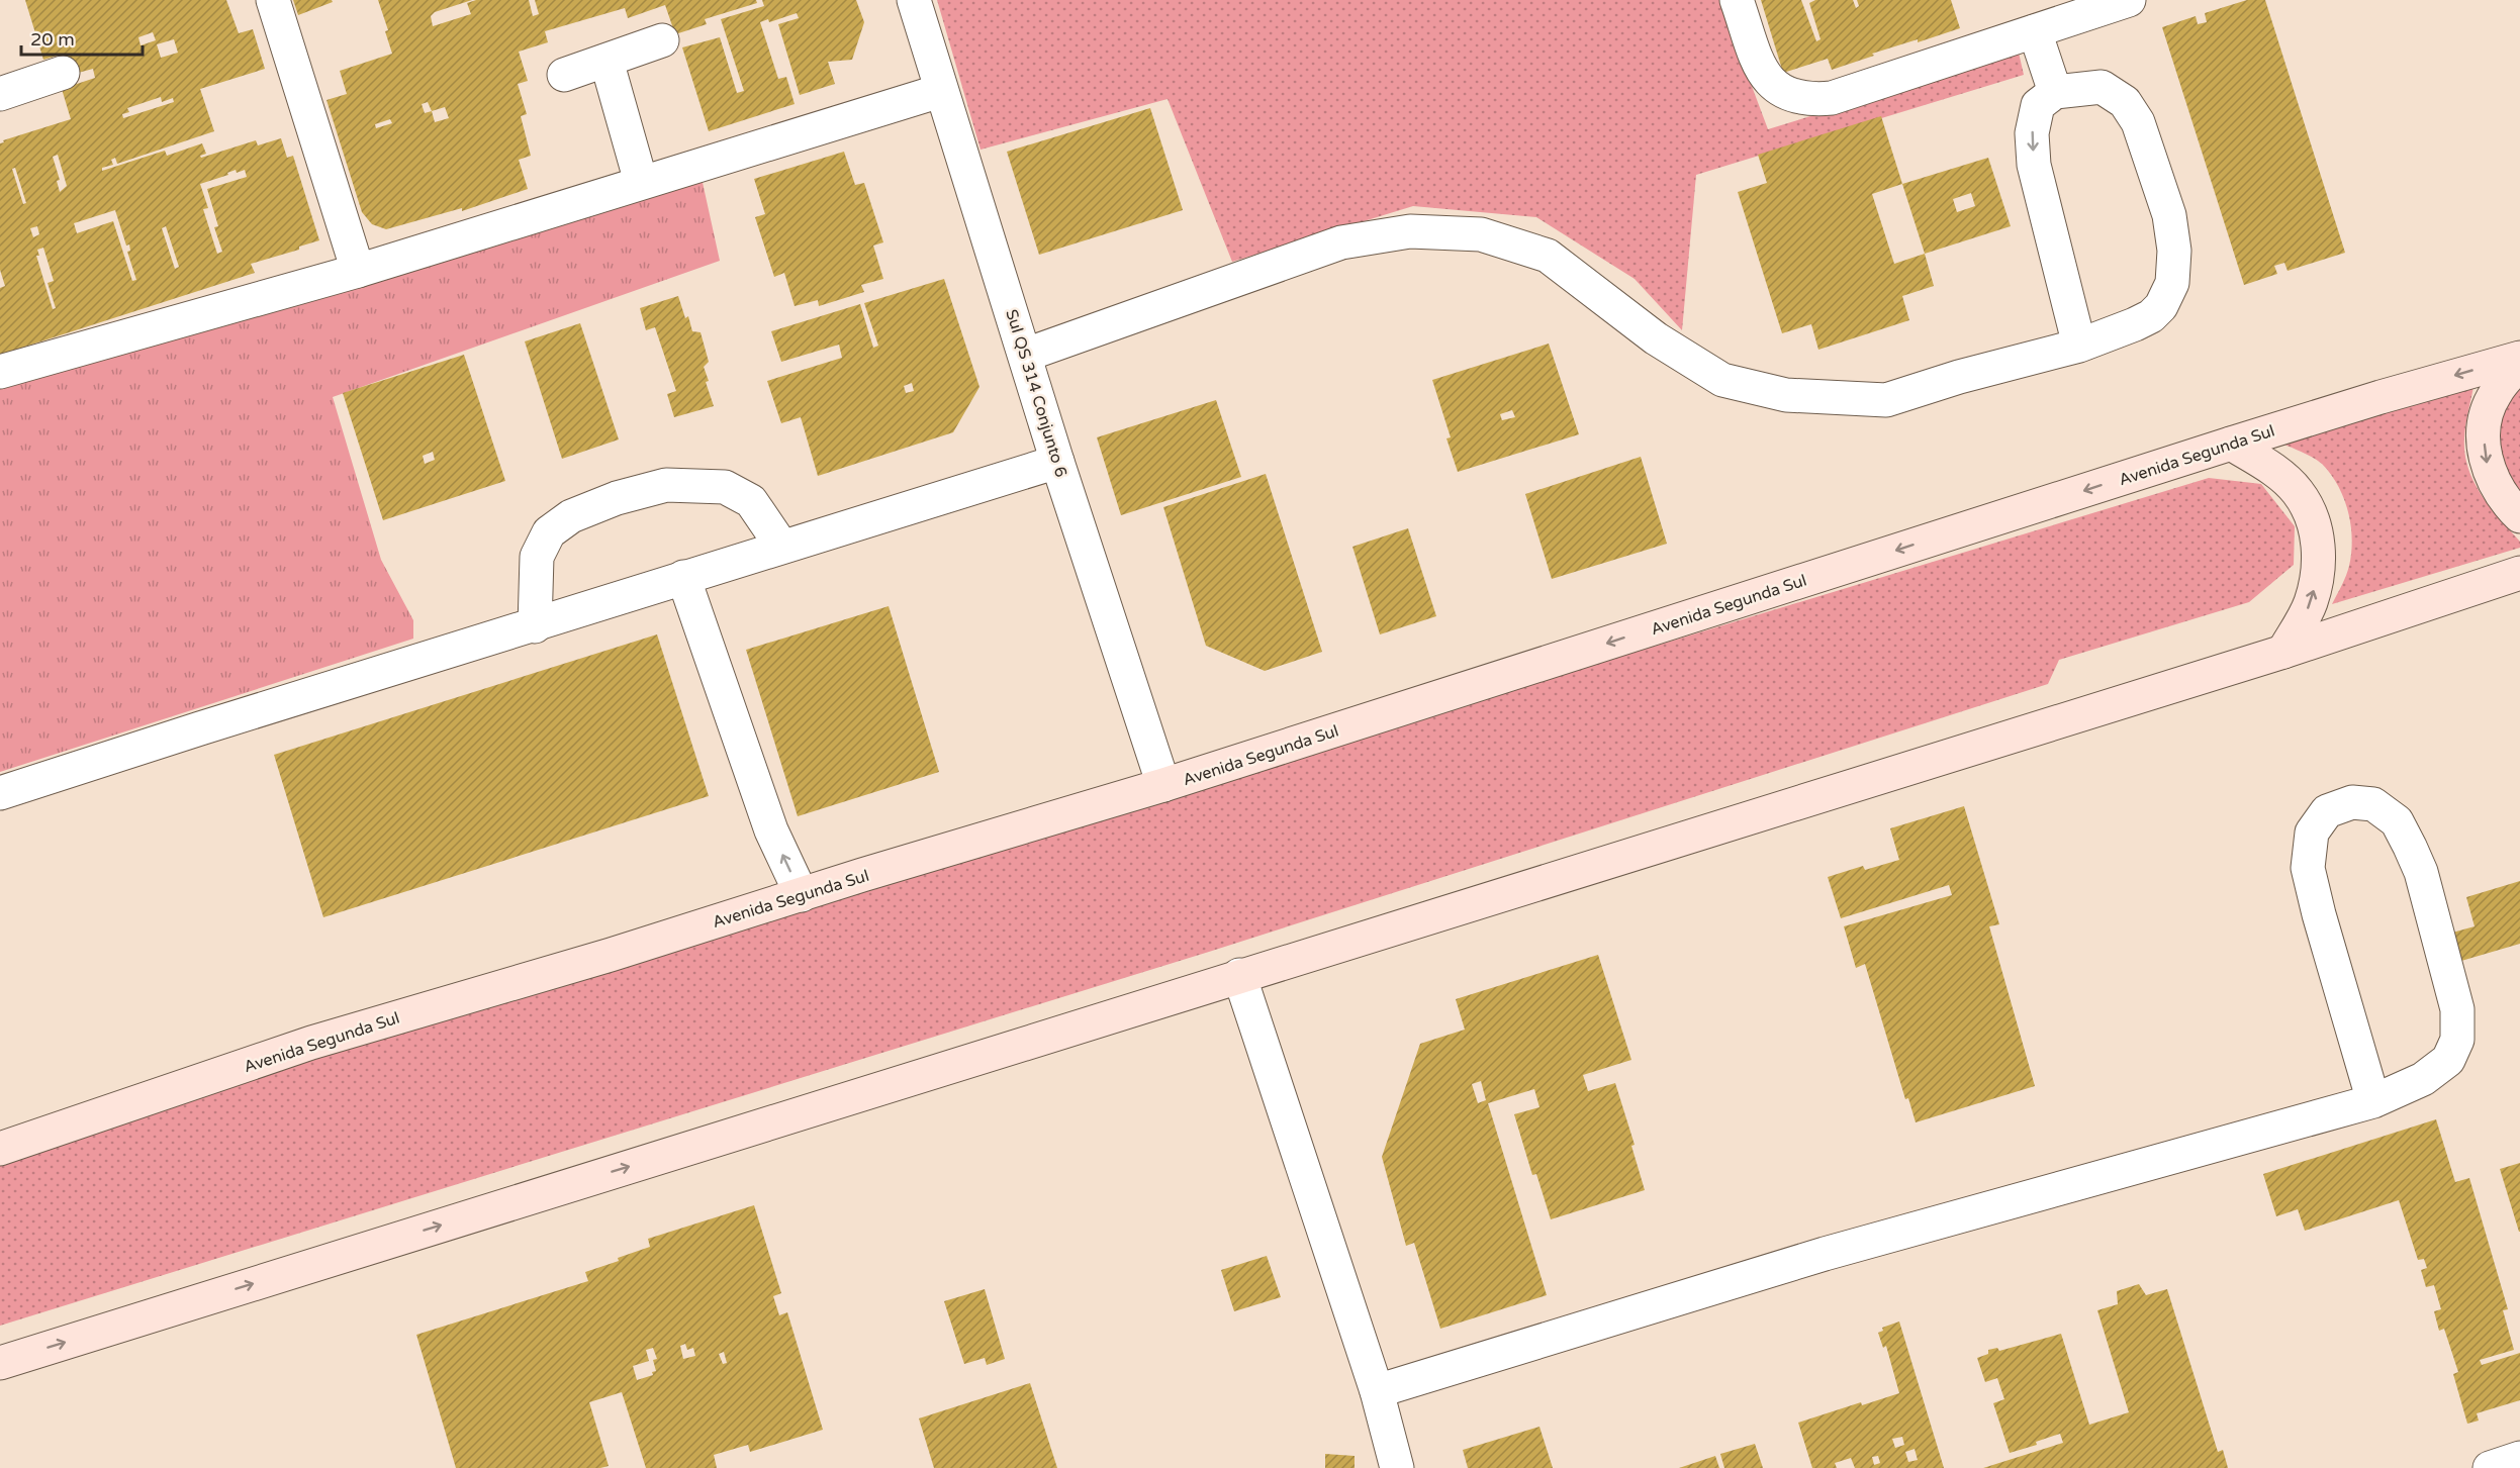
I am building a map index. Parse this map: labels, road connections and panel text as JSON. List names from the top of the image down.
{
  "streets": {
    "main road": ["Avenida Segunda Sul"],
    "street": ["Sul QS 314 Conjunto 6"]
  },
  "crossings": [
    ["Sul QS 314 Conjunto 6", "Avenida Segunda Sul"]
  ],
  "scale_bar": "20 m"
}
